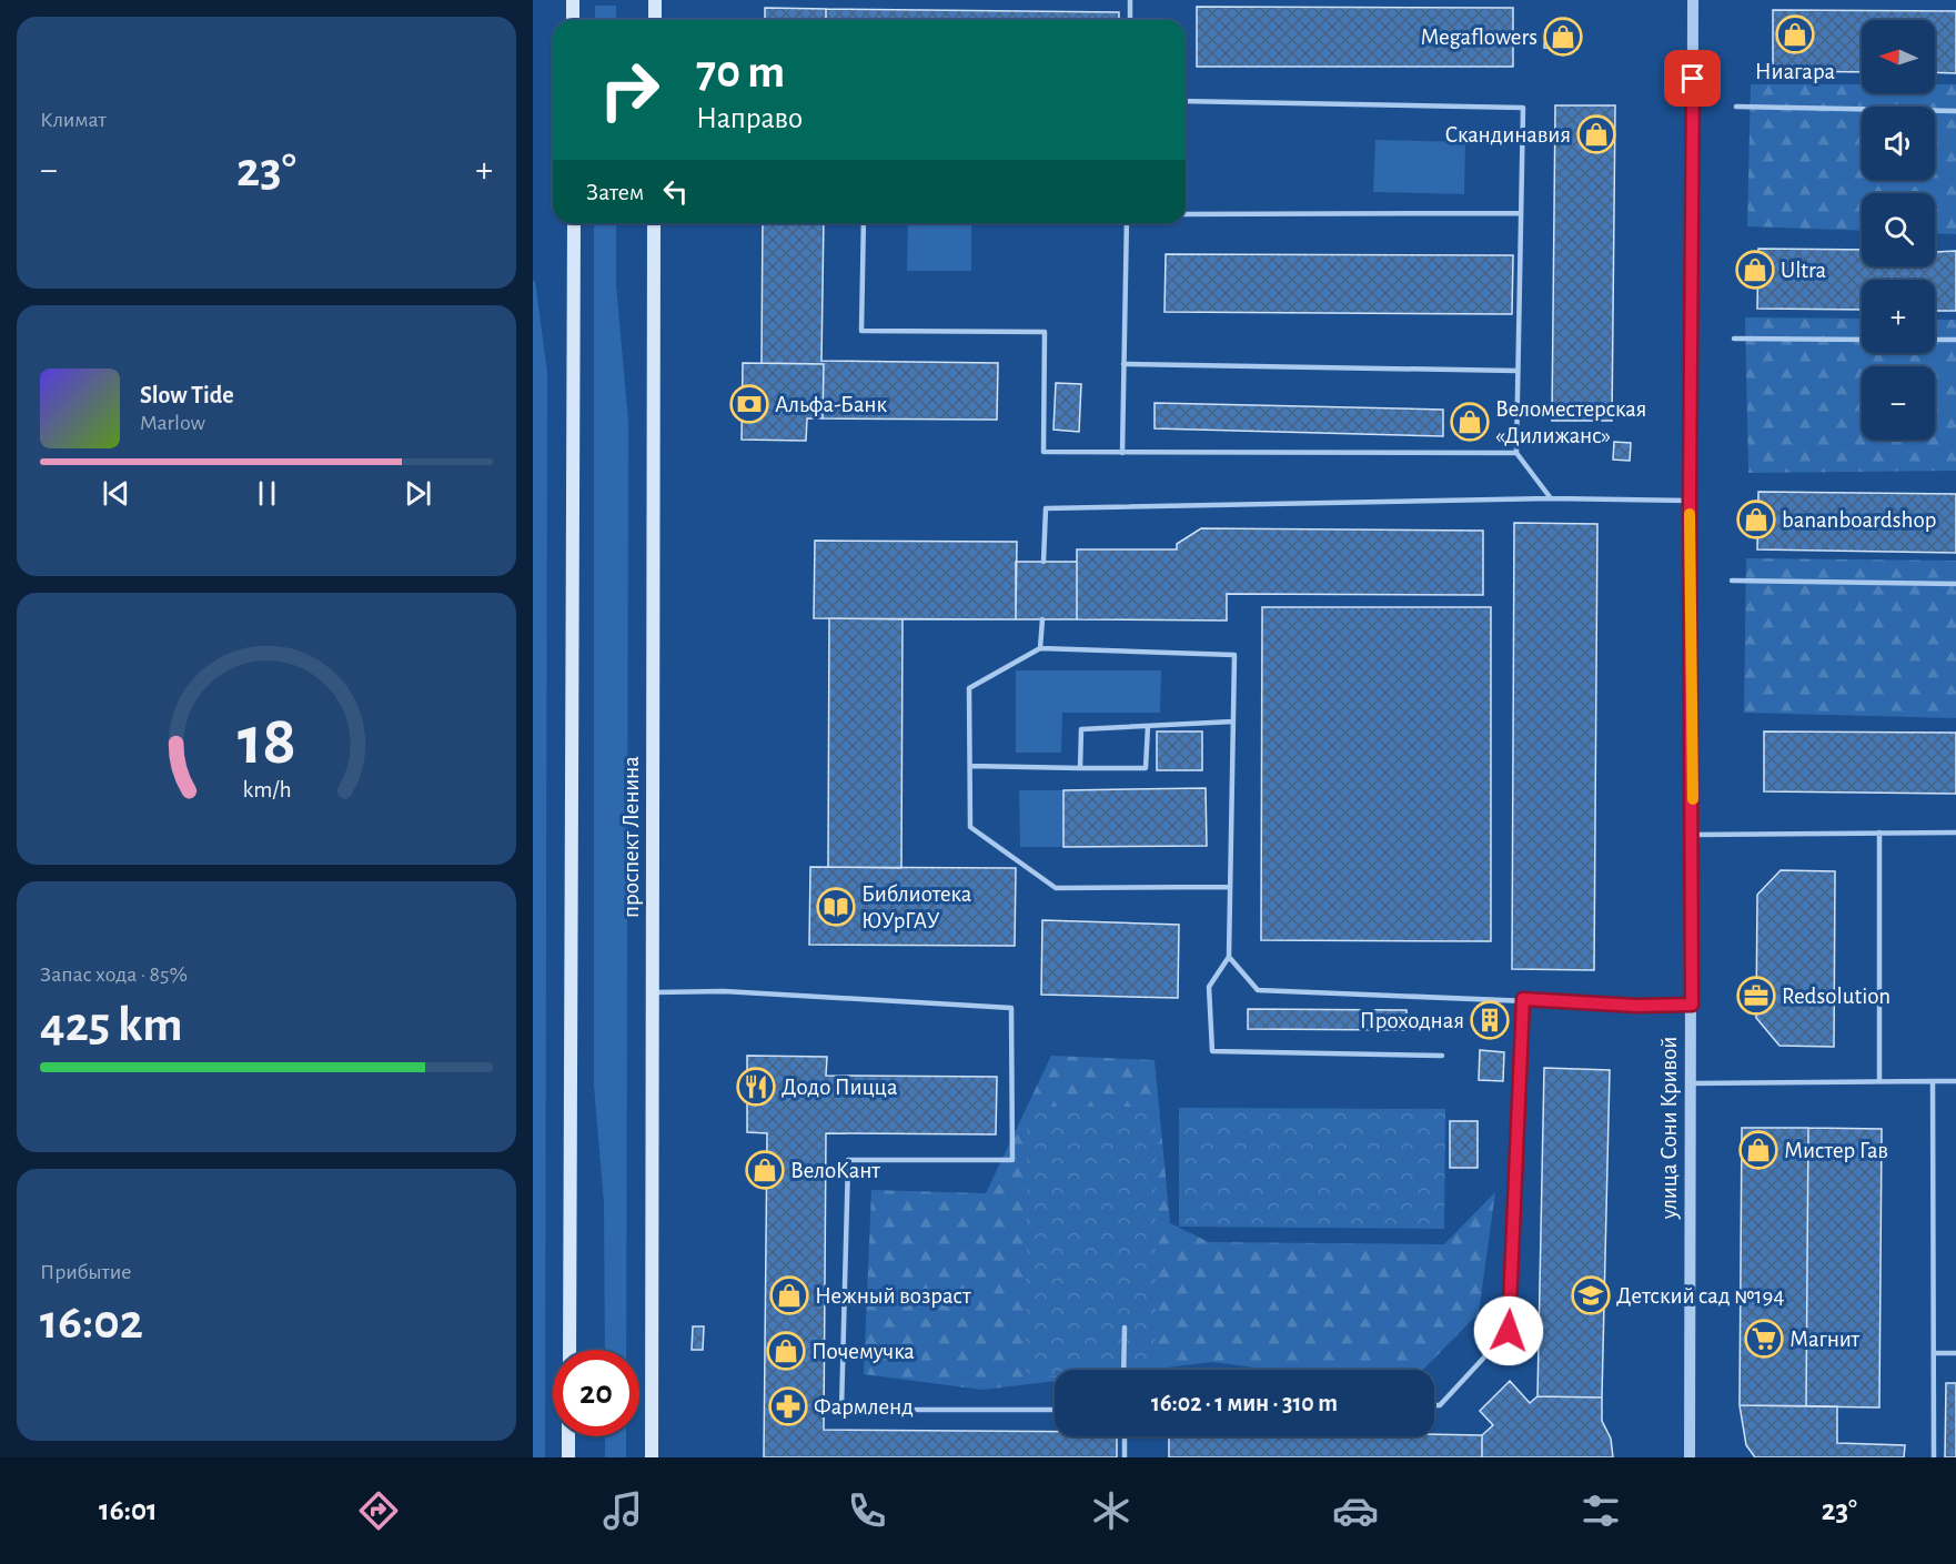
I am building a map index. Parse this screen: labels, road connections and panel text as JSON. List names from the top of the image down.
{
  "streets": {
    "main road": ["проспект Ленина"],
    "street": ["улица Сони Кривой"]
  },
  "places": {
    "shop": [
      "Ниагара",
      "Megaflowers",
      "Скандинавия",
      "Ultra",
      "Веломестерская «Дилижанс»",
      "bananboardshop",
      "Мистер Гав",
      "ВелоКант",
      "Нежный возраст",
      "Почемучка"
    ],
    "bank": ["Альфа-Банк"],
    "library": ["Библиотека ЮУрГАУ"],
    "office": ["Redsolution"],
    "building": ["Проходная"],
    "restaurant": ["Додо Пицца"],
    "school or university": ["Детский сад №194"],
    "supermarket": ["Магнит"],
    "pharmacy": ["Фармленд"]
  },
  "north": "left",
  "page": {
    "tile": [
      "Климат",
      ["Запас хода · 85%", "425 km"],
      ["Прибытие", "16:02"]
    ],
    "map_buttons": ["+", "−"],
    "turn": ["70 m", "Направо"],
    "heat": ["−", "23°", "+"],
    "then": "Затем",
    "song": ["Slow Tide", "Marlow"],
    "limit": "20",
    "trip": "16:02 · 1 мин · 310 m",
    "tabs": ["16:01", "23°"],
    "gauge": ["18", "km/h"]
  }
}
